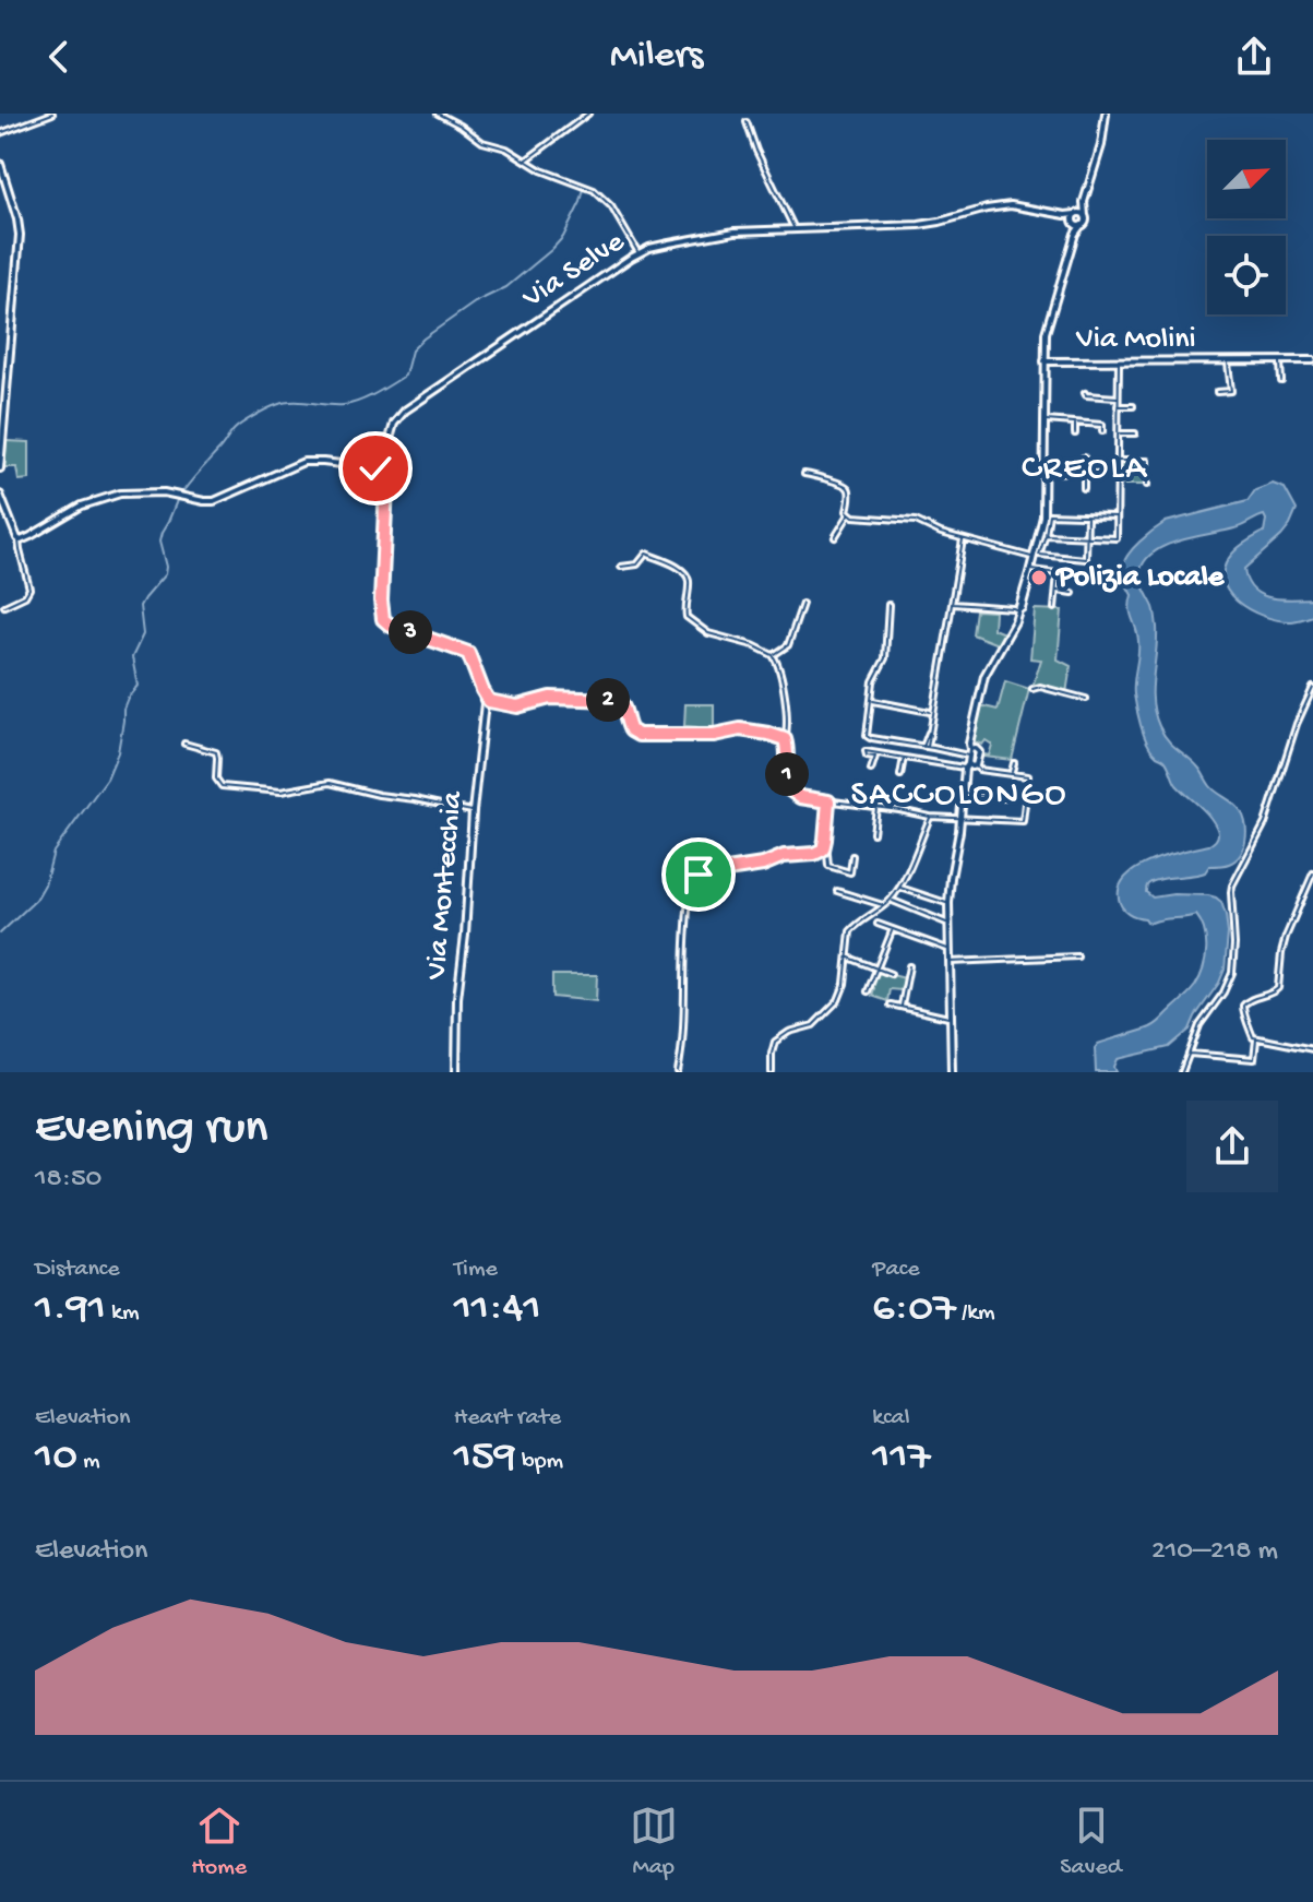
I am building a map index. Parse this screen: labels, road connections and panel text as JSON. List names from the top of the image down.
{
  "streets": {
    "street": ["Via Selve", "Via Molini", "Via Montecchia"]
  },
  "crossings": [
    ["Via Selve", "Via Montecchia"]
  ],
  "districts": ["CREOLA", "SACCOLONGO"],
  "places": ["Polizia Locale"],
  "north": "top right",
  "page": {
    "header": "Milers",
    "pins": ["3", "2", "1"],
    "heading": ["Evening run", "18:50"],
    "stats": [
      ["Distance", "1.91 km"],
      ["Time", "11:41"],
      ["Pace", "6:07 /km"],
      ["Elevation", "10 m"],
      ["Heart rate", "159 bpm"],
      ["kcal", "117"]
    ],
    "chart": ["Elevation", "210–218 m"],
    "tabs": ["Home", "Map", "Saved"]
  }
}
